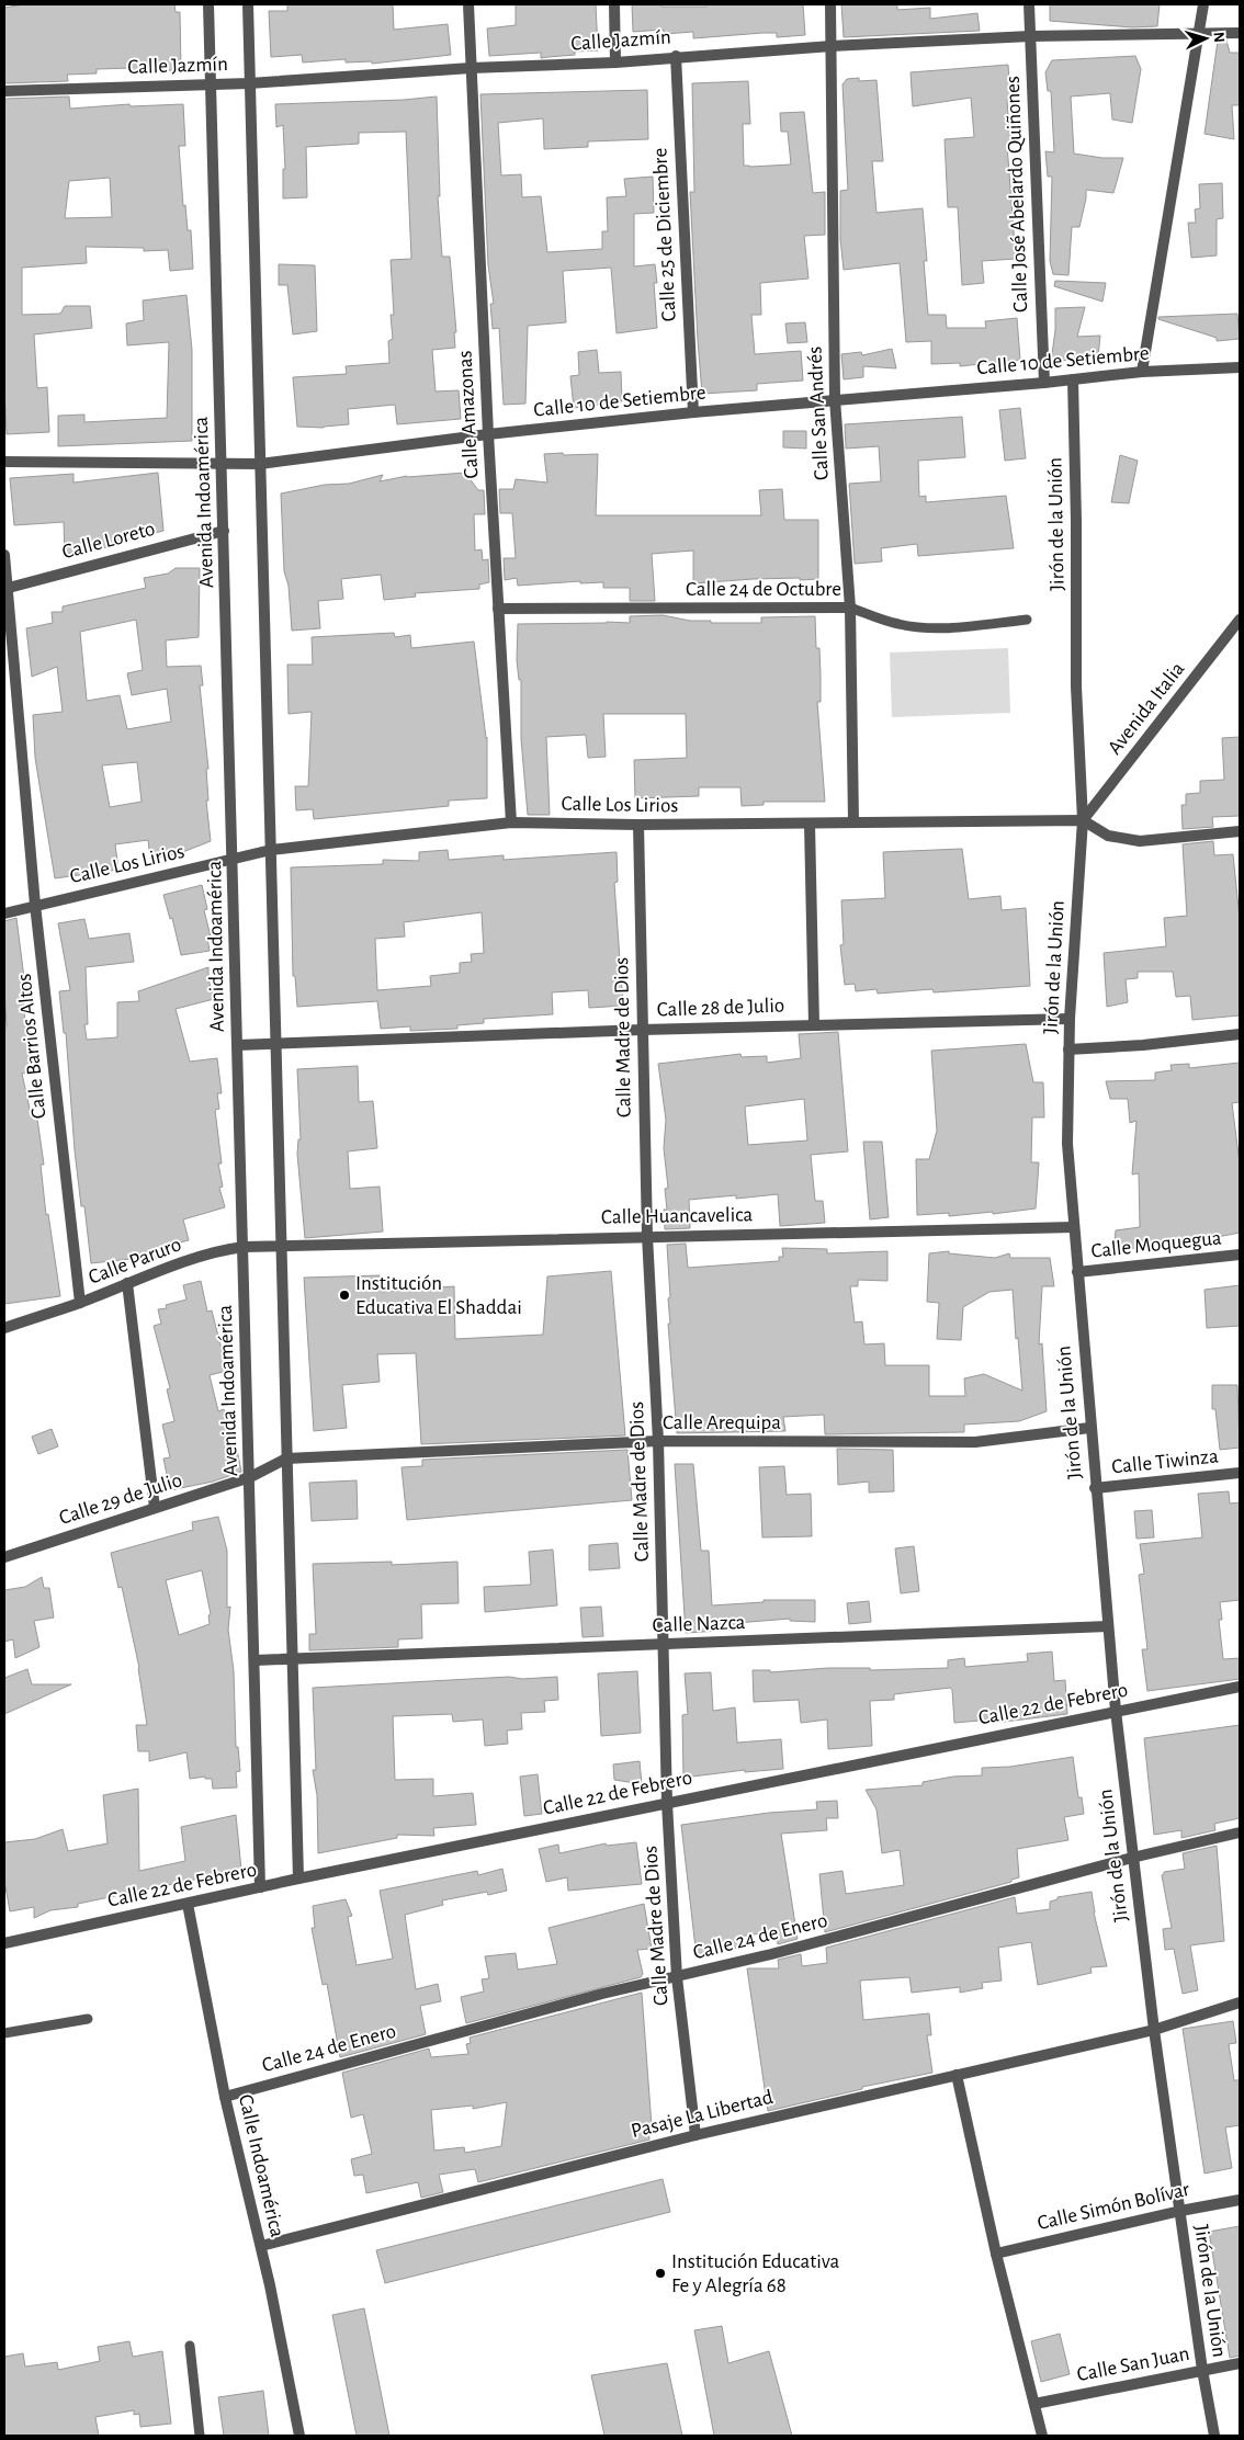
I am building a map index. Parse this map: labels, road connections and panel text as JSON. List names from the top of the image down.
{
  "streets": {
    "street": [
      "Calle Jazmín",
      "Calle José Abelardo Quiñones",
      "Calle 25 de Diciembre",
      "Calle 10 de Setiembre",
      "Calle San Andrés",
      "Calle Amazonas",
      "Avenida Indoamérica",
      "Jirón de la Unión",
      "Calle Loreto",
      "Calle 24 de Octubre",
      "Avenida Italia",
      "Calle Los Lirios",
      "Calle 28 de Julio",
      "Calle Madre de Dios",
      "Calle Barrios Altos",
      "Calle Huancavelica",
      "Calle Moquegua",
      "Calle Paruro",
      "Calle Arequipa",
      "Calle Tiwinza",
      "Calle 29 de Julio",
      "Calle Nazca",
      "Calle 22 de Febrero",
      "Calle 24 de Enero",
      "Pasaje La Libertad",
      "Calle Indoamérica",
      "Calle Simón Bolívar",
      "Calle San Juan"
    ]
  },
  "crossings": [
    ["Calle Jazmín", "Calle José Abelardo Quiñones"],
    ["Calle Jazmín", "Calle 25 de Diciembre"],
    ["Calle Jazmín", "Calle San Andrés"],
    ["Calle Jazmín", "Calle Amazonas"],
    ["Calle Jazmín", "Avenida Indoamérica"],
    ["Calle José Abelardo Quiñones", "Calle 10 de Setiembre"],
    ["Calle 25 de Diciembre", "Calle 10 de Setiembre"],
    ["Calle 10 de Setiembre", "Calle San Andrés"],
    ["Calle 10 de Setiembre", "Calle Amazonas"],
    ["Calle 10 de Setiembre", "Avenida Indoamérica"],
    ["Calle 10 de Setiembre", "Jirón de la Unión"],
    ["Calle San Andrés", "Calle 24 de Octubre"],
    ["Calle San Andrés", "Calle Los Lirios"],
    ["Calle Amazonas", "Calle 24 de Octubre"],
    ["Calle Amazonas", "Calle Los Lirios"],
    ["Avenida Indoamérica", "Calle Loreto"],
    ["Avenida Indoamérica", "Calle Los Lirios"],
    ["Avenida Indoamérica", "Calle 28 de Julio"],
    ["Avenida Indoamérica", "Calle Paruro"],
    ["Avenida Indoamérica", "Calle 29 de Julio"],
    ["Avenida Indoamérica", "Calle Nazca"],
    ["Avenida Indoamérica", "Calle 22 de Febrero"],
    ["Jirón de la Unión", "Avenida Italia"],
    ["Jirón de la Unión", "Calle Los Lirios"],
    ["Jirón de la Unión", "Calle 28 de Julio"],
    ["Jirón de la Unión", "Calle Huancavelica"],
    ["Jirón de la Unión", "Calle Moquegua"],
    ["Jirón de la Unión", "Calle Arequipa"],
    ["Jirón de la Unión", "Calle Tiwinza"],
    ["Jirón de la Unión", "Calle Nazca"],
    ["Jirón de la Unión", "Calle 22 de Febrero"],
    ["Jirón de la Unión", "Calle 24 de Enero"],
    ["Jirón de la Unión", "Pasaje La Libertad"],
    ["Jirón de la Unión", "Calle Simón Bolívar"],
    ["Jirón de la Unión", "Calle San Juan"],
    ["Calle Loreto", "Calle Barrios Altos"],
    ["Avenida Italia", "Calle Los Lirios"],
    ["Calle Los Lirios", "Calle Madre de Dios"],
    ["Calle Los Lirios", "Calle Barrios Altos"],
    ["Calle 28 de Julio", "Calle Madre de Dios"],
    ["Calle Madre de Dios", "Calle Huancavelica"],
    ["Calle Madre de Dios", "Calle Arequipa"],
    ["Calle Madre de Dios", "Calle Nazca"],
    ["Calle Madre de Dios", "Calle 22 de Febrero"],
    ["Calle Madre de Dios", "Calle 24 de Enero"],
    ["Calle Madre de Dios", "Pasaje La Libertad"],
    ["Calle Barrios Altos", "Calle Paruro"],
    ["Calle Huancavelica", "Calle Paruro"],
    ["Calle Arequipa", "Calle 29 de Julio"],
    ["Calle 22 de Febrero", "Calle Indoamérica"],
    ["Calle 24 de Enero", "Calle Indoamérica"],
    ["Pasaje La Libertad", "Calle Indoamérica"]
  ],
  "places": ["Institución Educativa El Shaddai", "Institución Educativa Fe y Alegría 68"],
  "north": "right"
}
